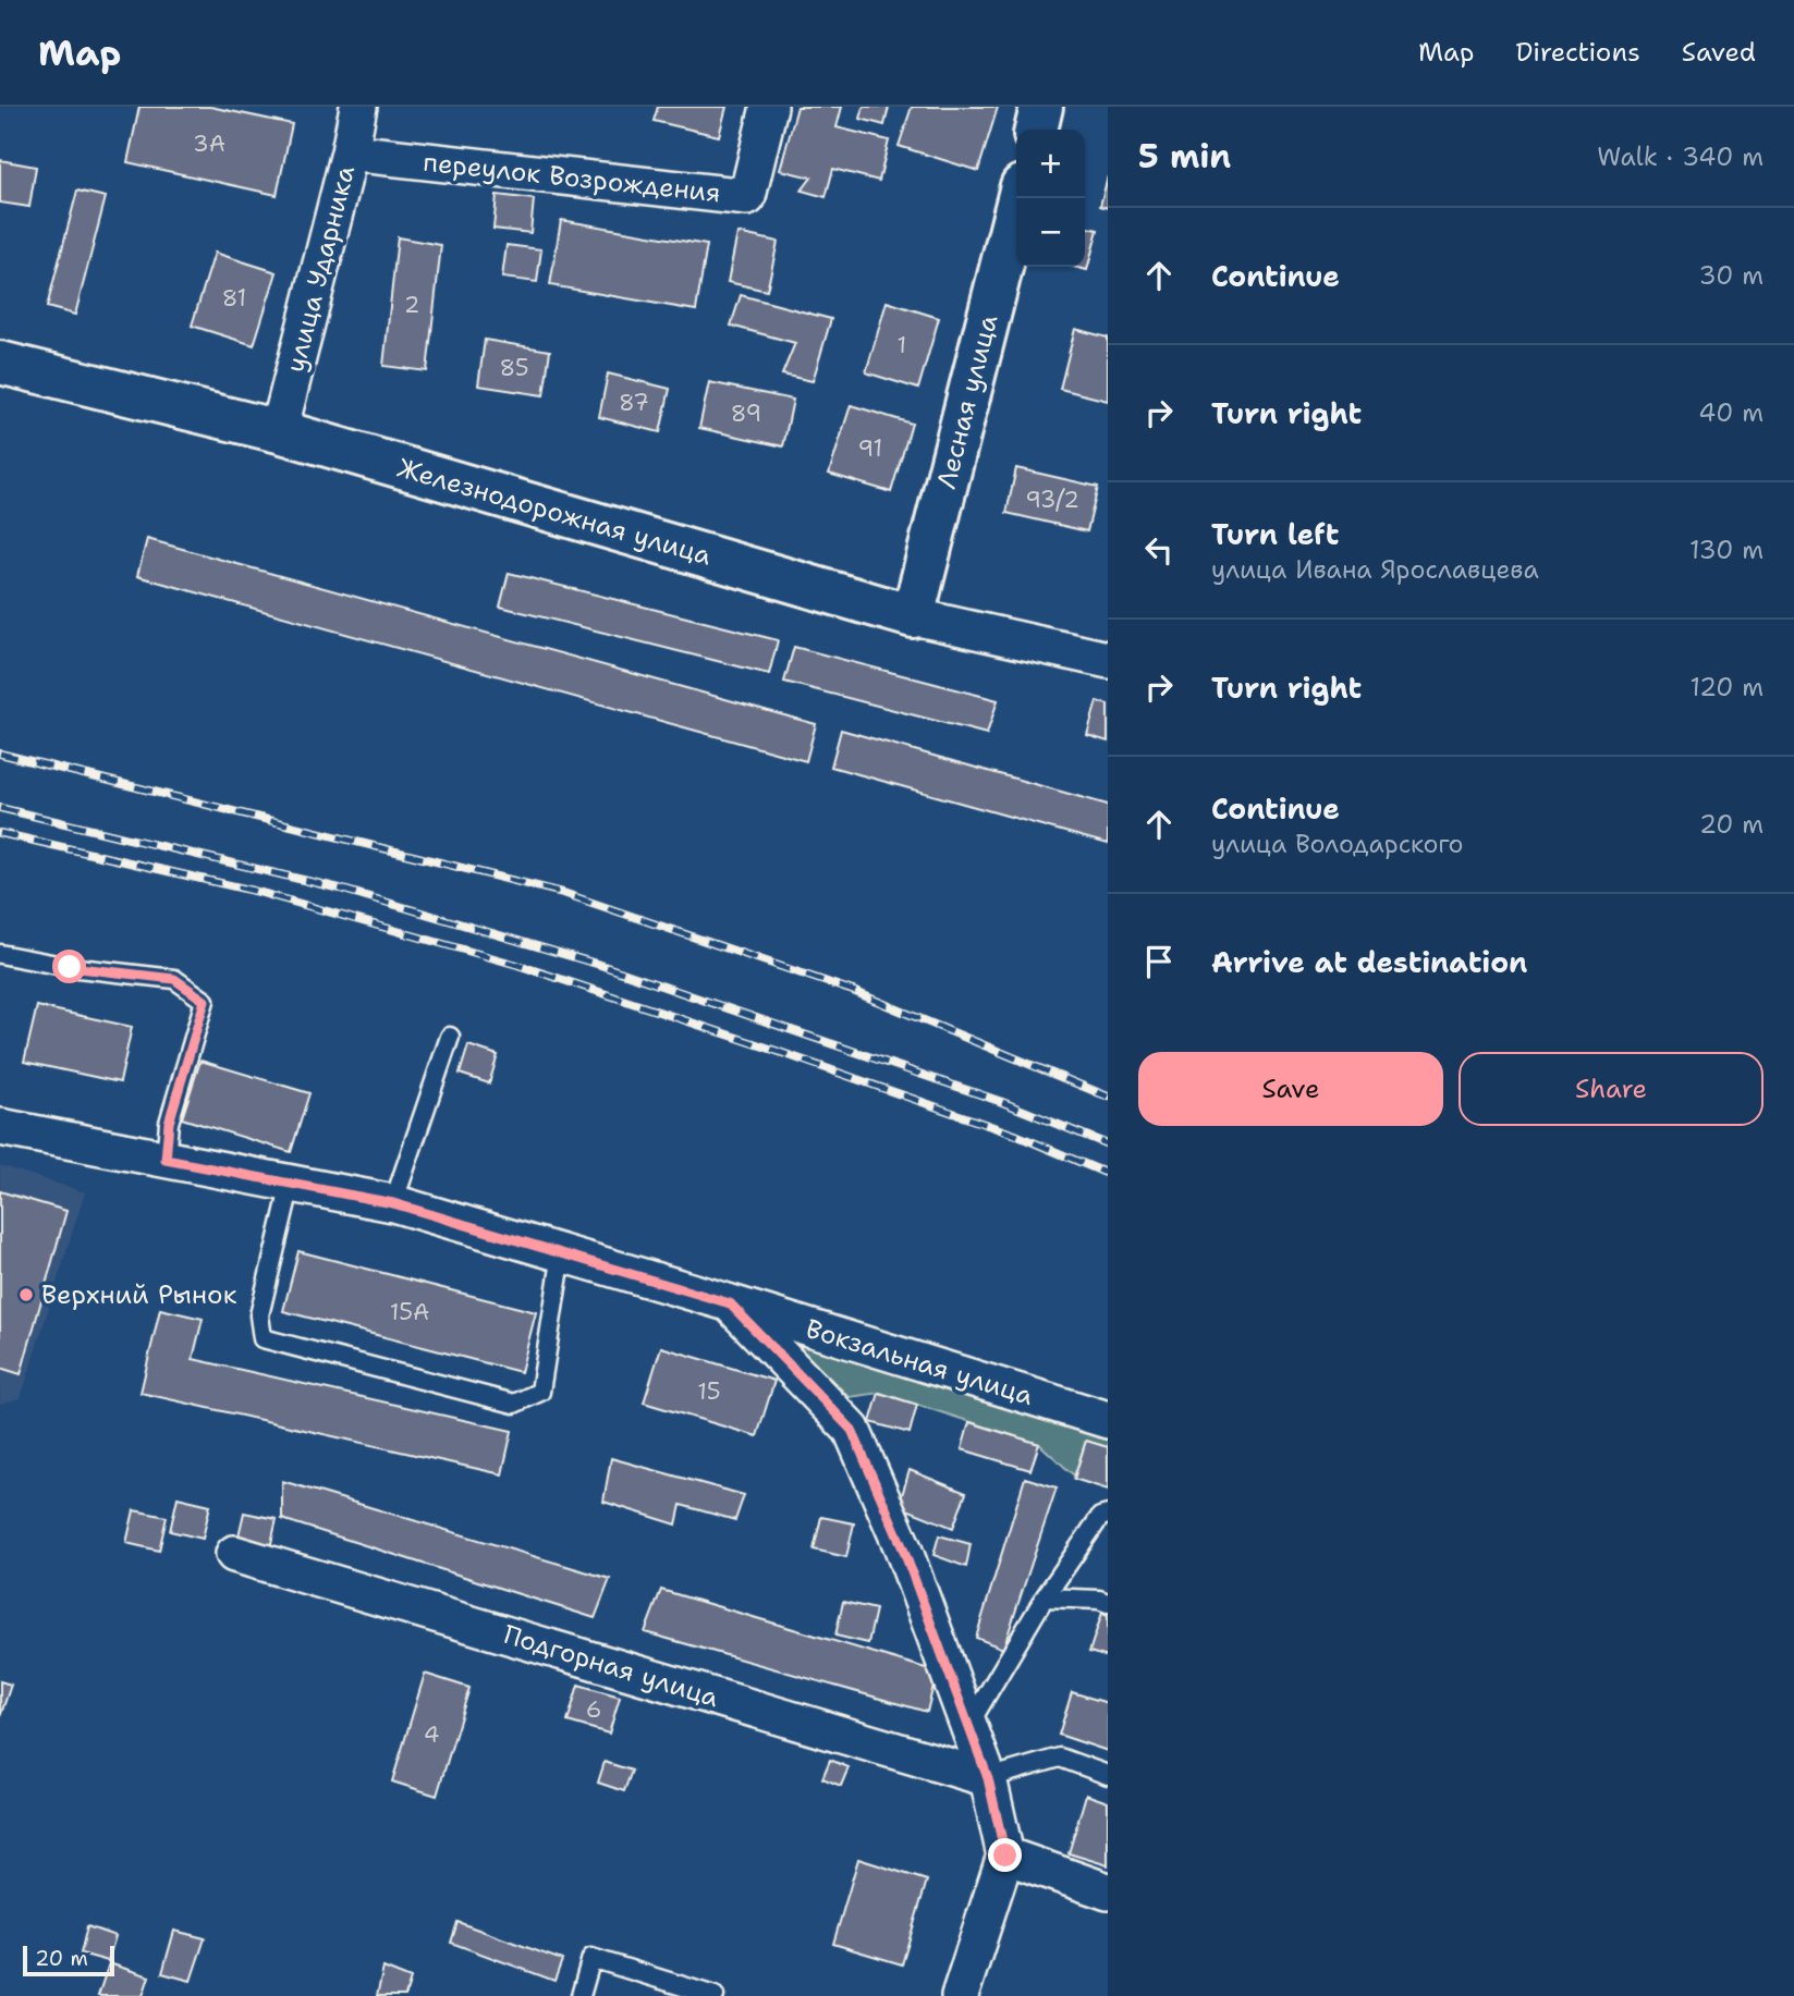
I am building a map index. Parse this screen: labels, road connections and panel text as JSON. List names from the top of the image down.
{
  "streets": {
    "street": [
      "переулок Возрождения",
      "улица Ударника",
      "Лесная улица",
      "Железнодорожная улица",
      "Вокзальная улица",
      "Подгорная улица"
    ]
  },
  "crossings": [
    ["переулок Возрождения", "улица Ударника"],
    ["улица Ударника", "Железнодорожная улица"],
    ["Лесная улица", "Железнодорожная улица"]
  ],
  "places": ["Верхний Рынок"],
  "house_numbers": [
    "3А",
    "81",
    "2",
    "1",
    "85",
    "87",
    "89",
    "91",
    "93/2",
    "15А",
    "15",
    "6",
    "4"
  ],
  "scale_bar": "20 m",
  "page": {
    "header": "Map",
    "nav": ["Map", "Directions", "Saved"],
    "heading": ["5 min", "Walk · 340 m"],
    "map_buttons": ["+", "−"],
    "list": [
      ["Continue", "30 m"],
      ["Turn right", "40 m"],
      ["Turn left", "улица Ивана Ярославцева", "130 m"],
      ["Turn right", "120 m"],
      ["Continue", "улица Володарского", "20 m"],
      "Arrive at destination"
    ],
    "buttons": ["Save", "Share"],
    "scale": "20 m"
  }
}
